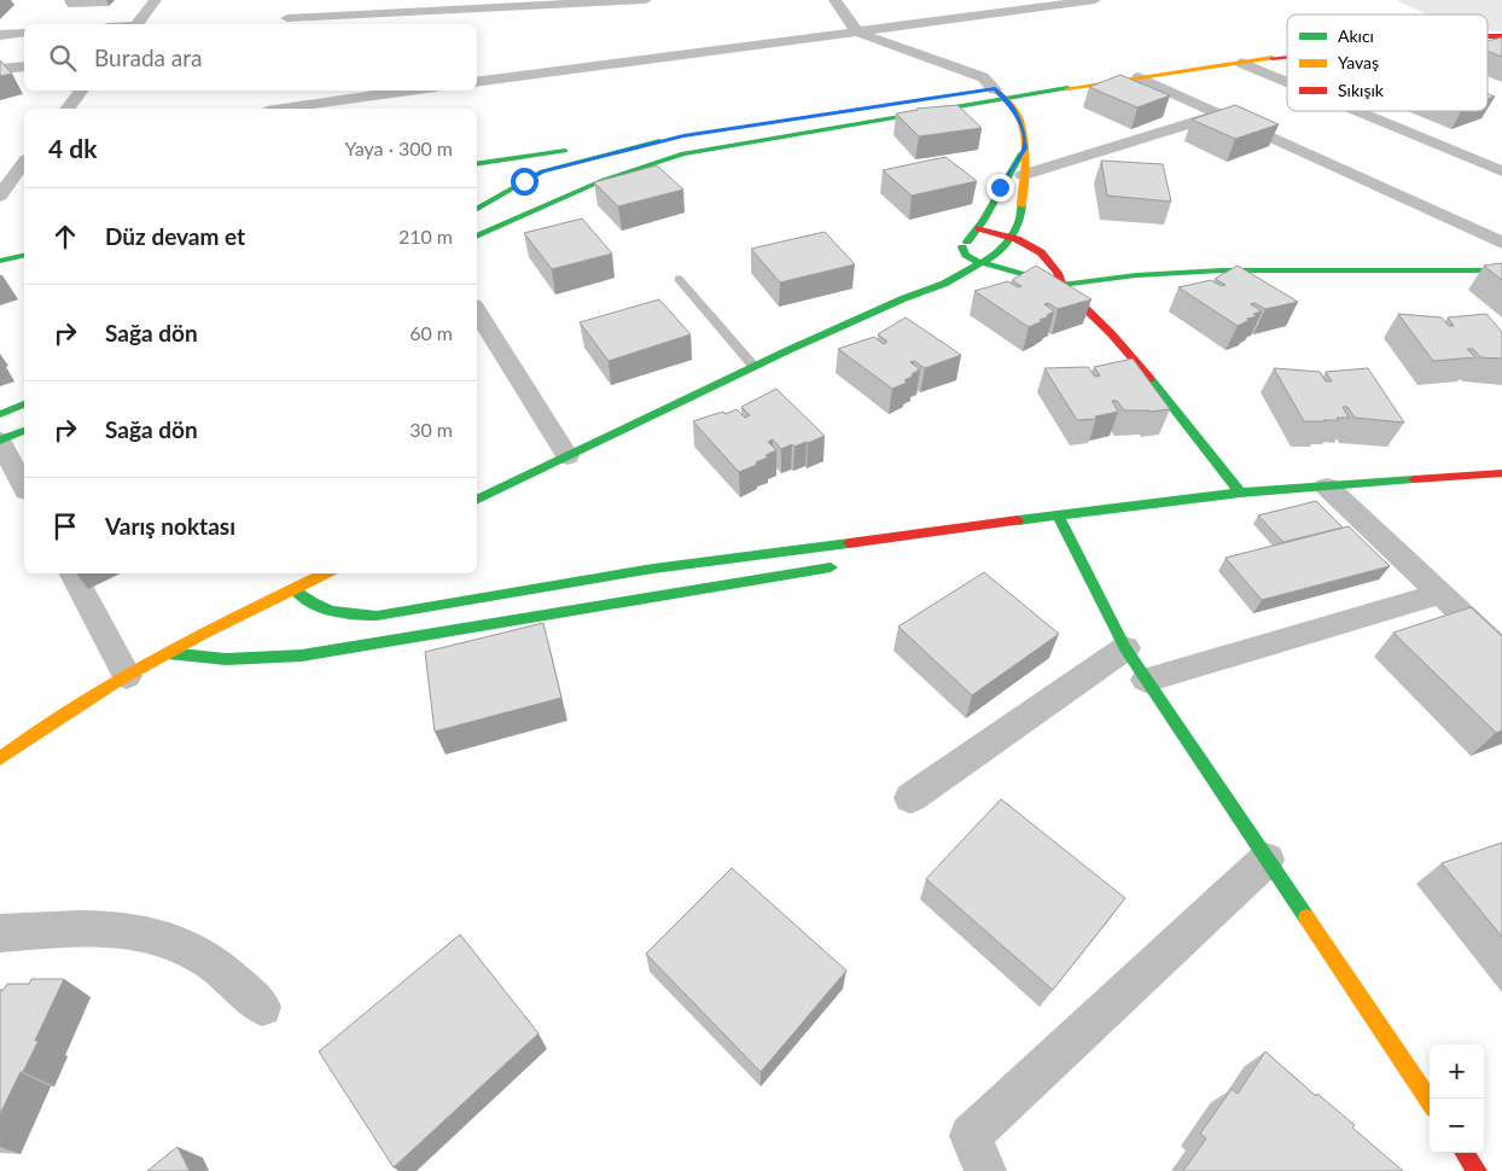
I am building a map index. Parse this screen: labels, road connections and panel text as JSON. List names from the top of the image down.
{
  "legend": ["Akıcı", "Yavaş", "Sıkışık"],
  "page": {
    "search": "Burada ara",
    "heading": ["4 dk", "Yaya · 300 m"],
    "list": [
      ["Düz devam et", "210 m"],
      ["Sağa dön", "60 m"],
      ["Sağa dön", "30 m"],
      "Varış noktası"
    ],
    "map_buttons": ["+", "−"]
  }
}
